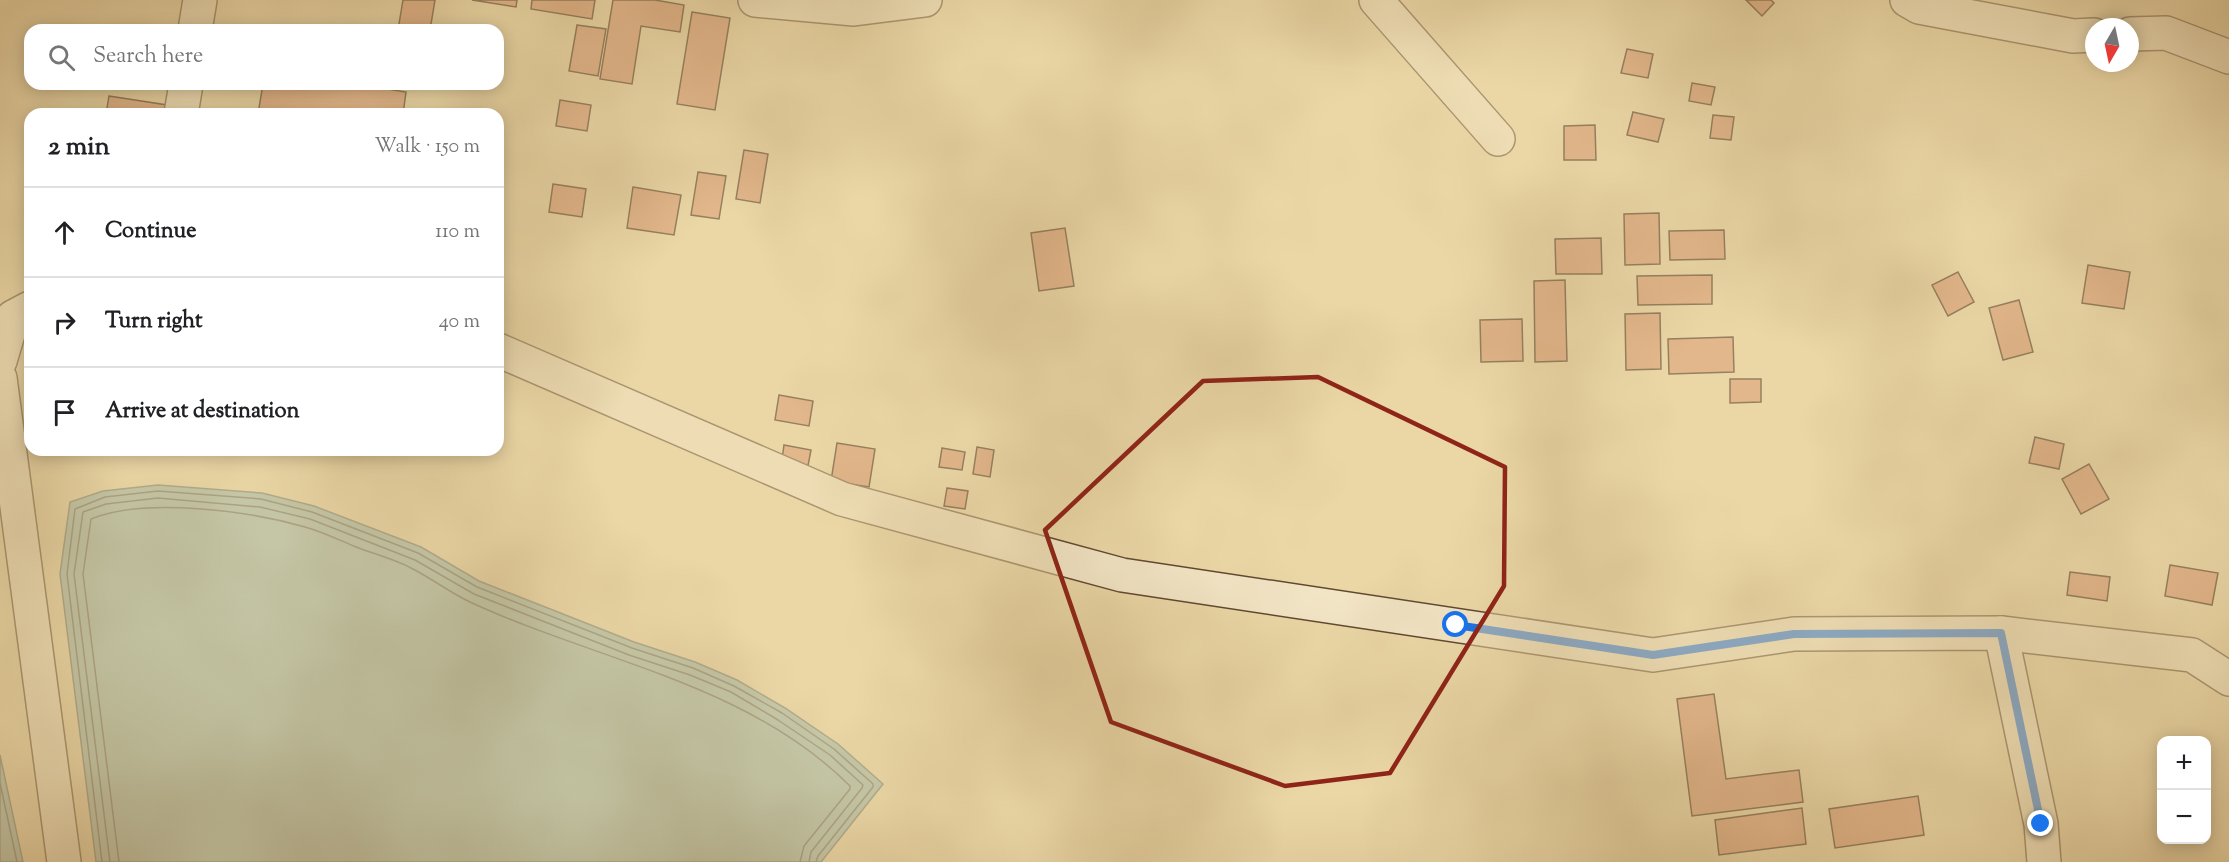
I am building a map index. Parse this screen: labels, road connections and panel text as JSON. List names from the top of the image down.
{
  "north": "bottom",
  "page": {
    "search": "Search here",
    "heading": ["2 min", "Walk · 150 m"],
    "list": [
      ["Continue", "110 m"],
      ["Turn right", "40 m"],
      "Arrive at destination"
    ],
    "map_buttons": ["+", "−"]
  }
}
